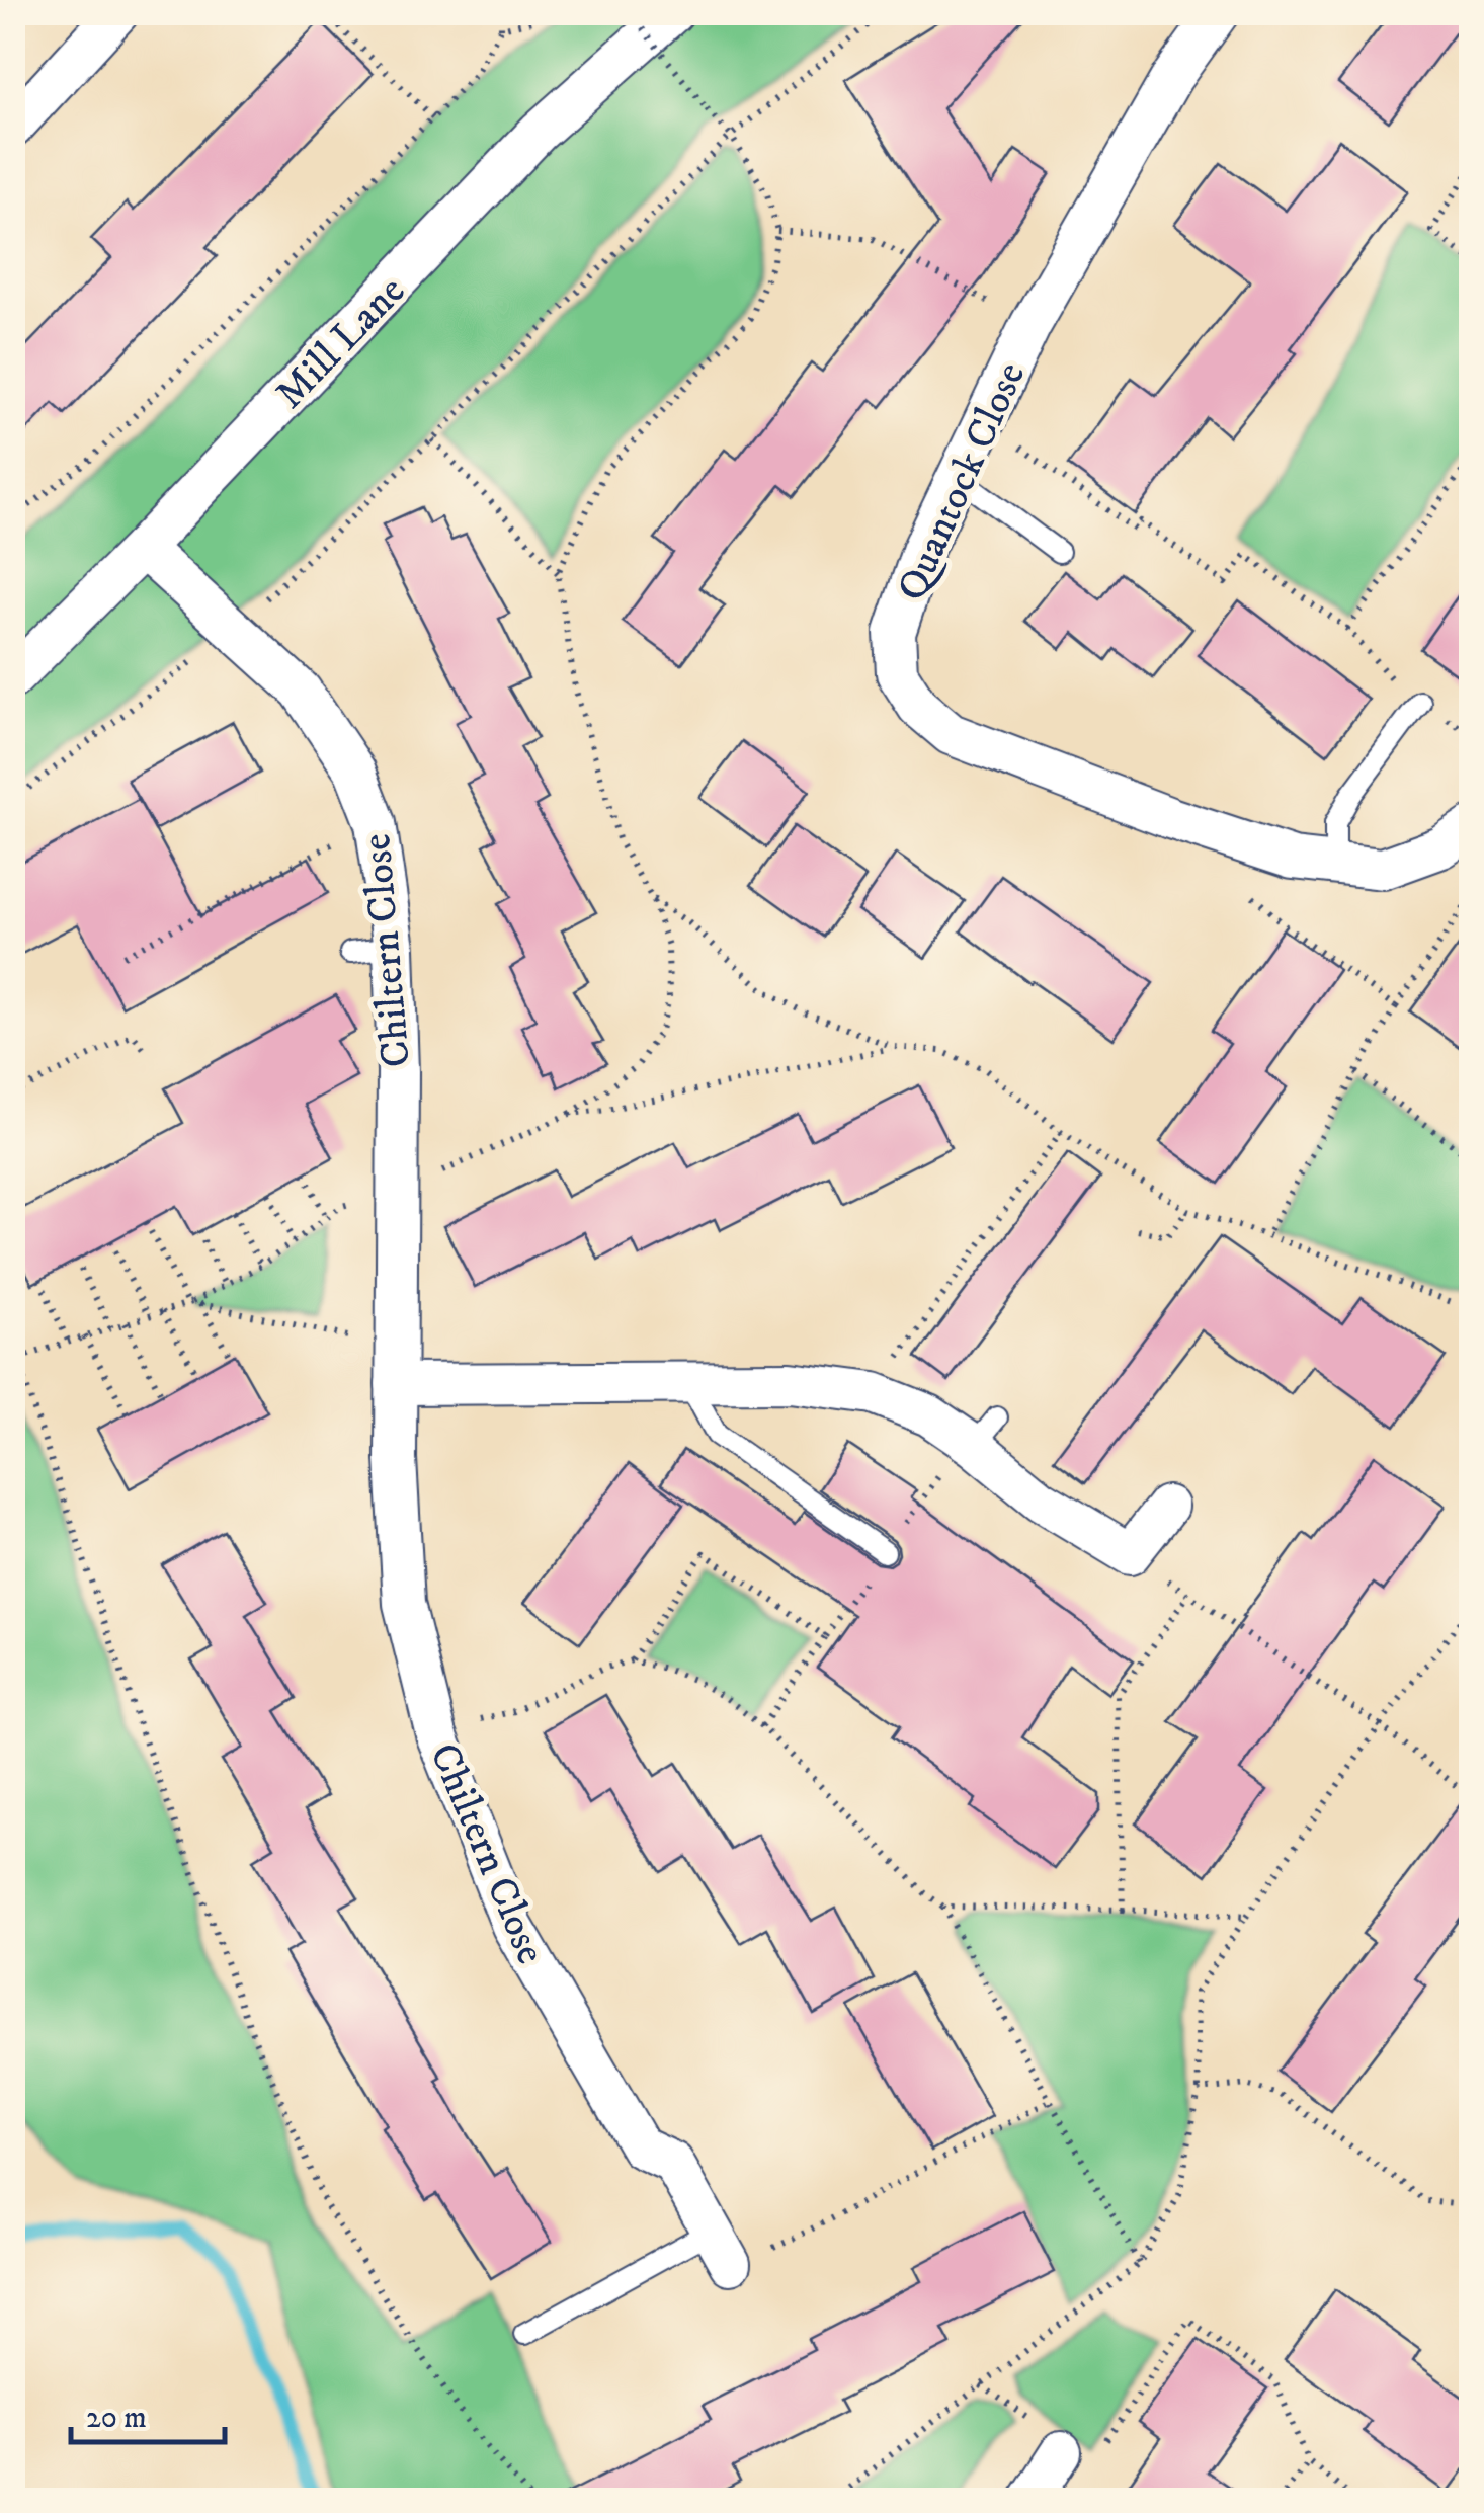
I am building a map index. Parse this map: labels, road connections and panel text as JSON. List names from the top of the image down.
{
  "streets": {
    "street": ["Mill Lane", "Quantock Close", "Chiltern Close"]
  },
  "crossings": [
    ["Mill Lane", "Chiltern Close"]
  ],
  "scale_bar": "20 m"
}
